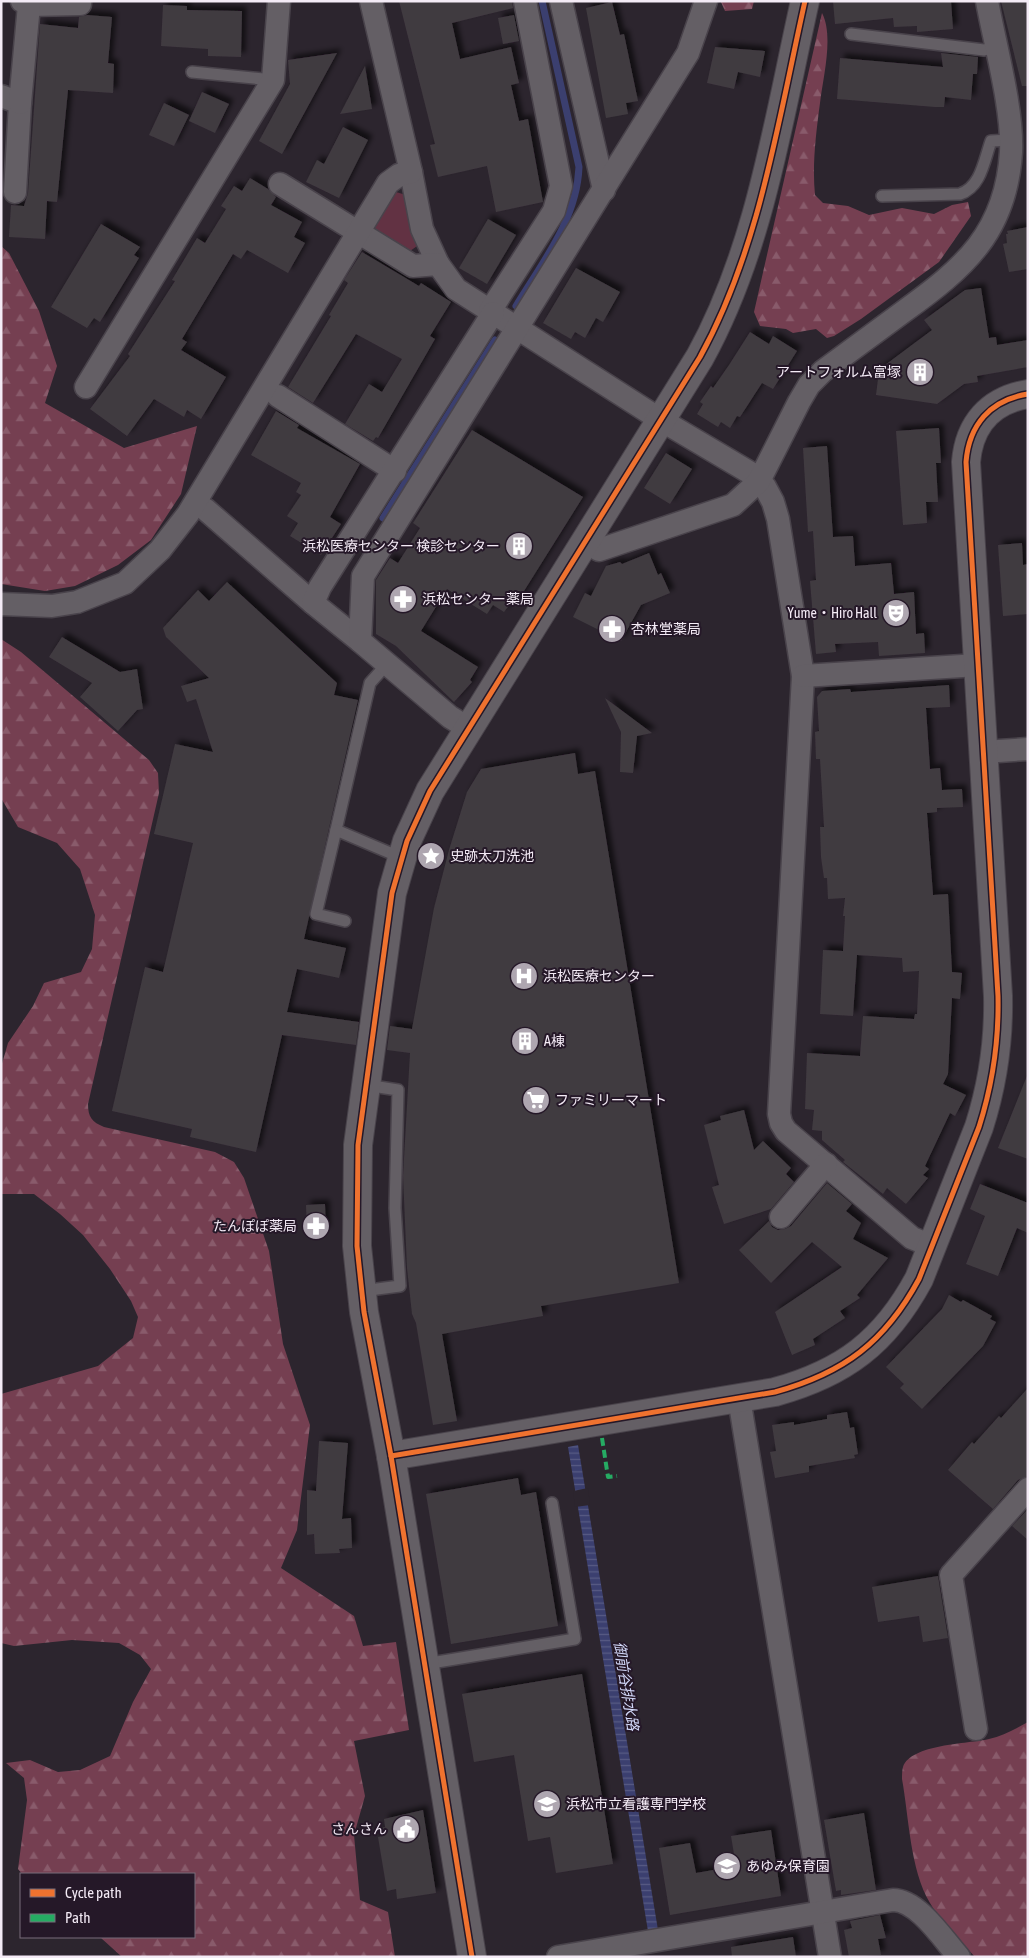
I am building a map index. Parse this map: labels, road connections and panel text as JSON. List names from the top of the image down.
{
  "water": ["御前谷排水路"],
  "places": {
    "building": ["アートフォルム富塚", "浜松医療センター 検診センター", "A棟"],
    "pharmacy": ["浜松センター薬局", "杏林堂薬局", "たんぽぽ薬局"],
    "theatre": ["Yume・Hiro Hall"],
    "place": ["史跡太刀洗池"],
    "hospital": ["浜松医療センター"],
    "supermarket": ["ファミリーマート"],
    "school or university": ["浜松市立看護専門学校", "あゆみ保育園"],
    "public building": ["さんさん"]
  },
  "legend": ["Cycle path", "Path"]
}
